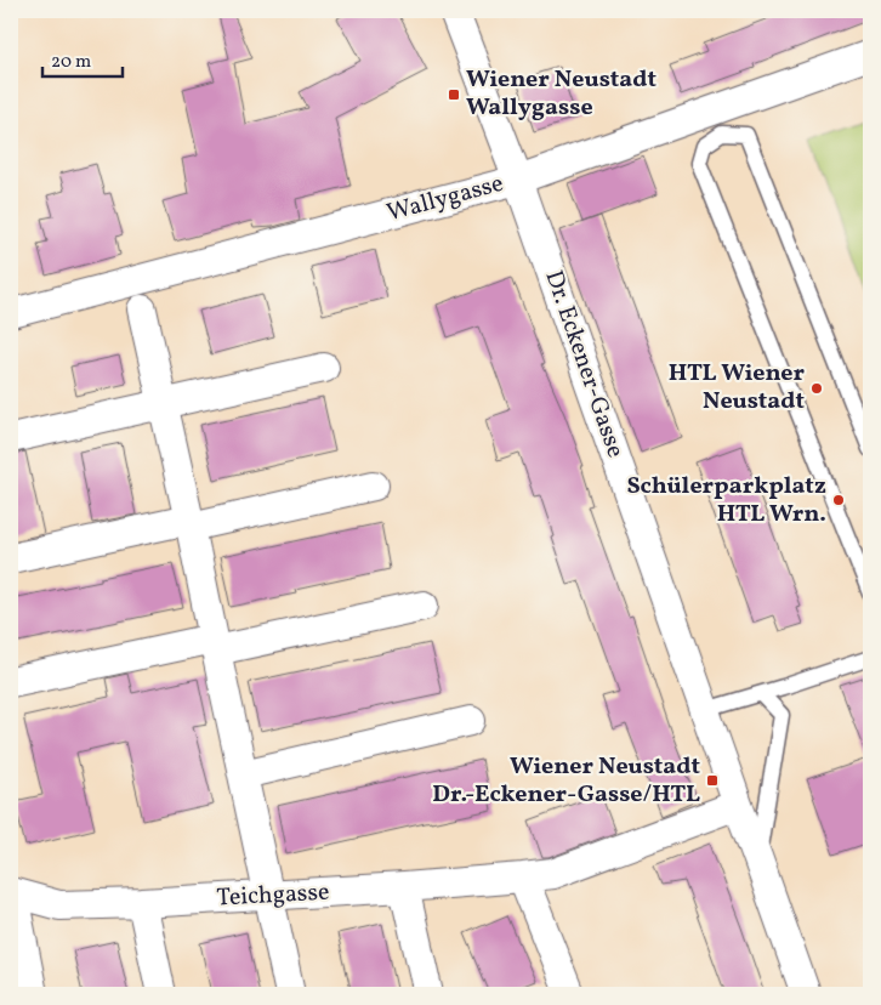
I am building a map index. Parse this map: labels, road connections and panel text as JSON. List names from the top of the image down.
{
  "streets": {
    "street": ["Wallygasse", "Dr. Eckener-Gasse", "Teichgasse"]
  },
  "crossings": [
    ["Wallygasse", "Dr. Eckener-Gasse"],
    ["Dr. Eckener-Gasse", "Teichgasse"]
  ],
  "places": {
    "transit": ["Wiener Neustadt Wallygasse", "Wiener Neustadt Dr.-Eckener-Gasse/HTL"],
    "other": ["HTL Wiener Neustadt", "Schülerparkplatz HTL Wrn."]
  },
  "scale_bar": "20 m"
}
